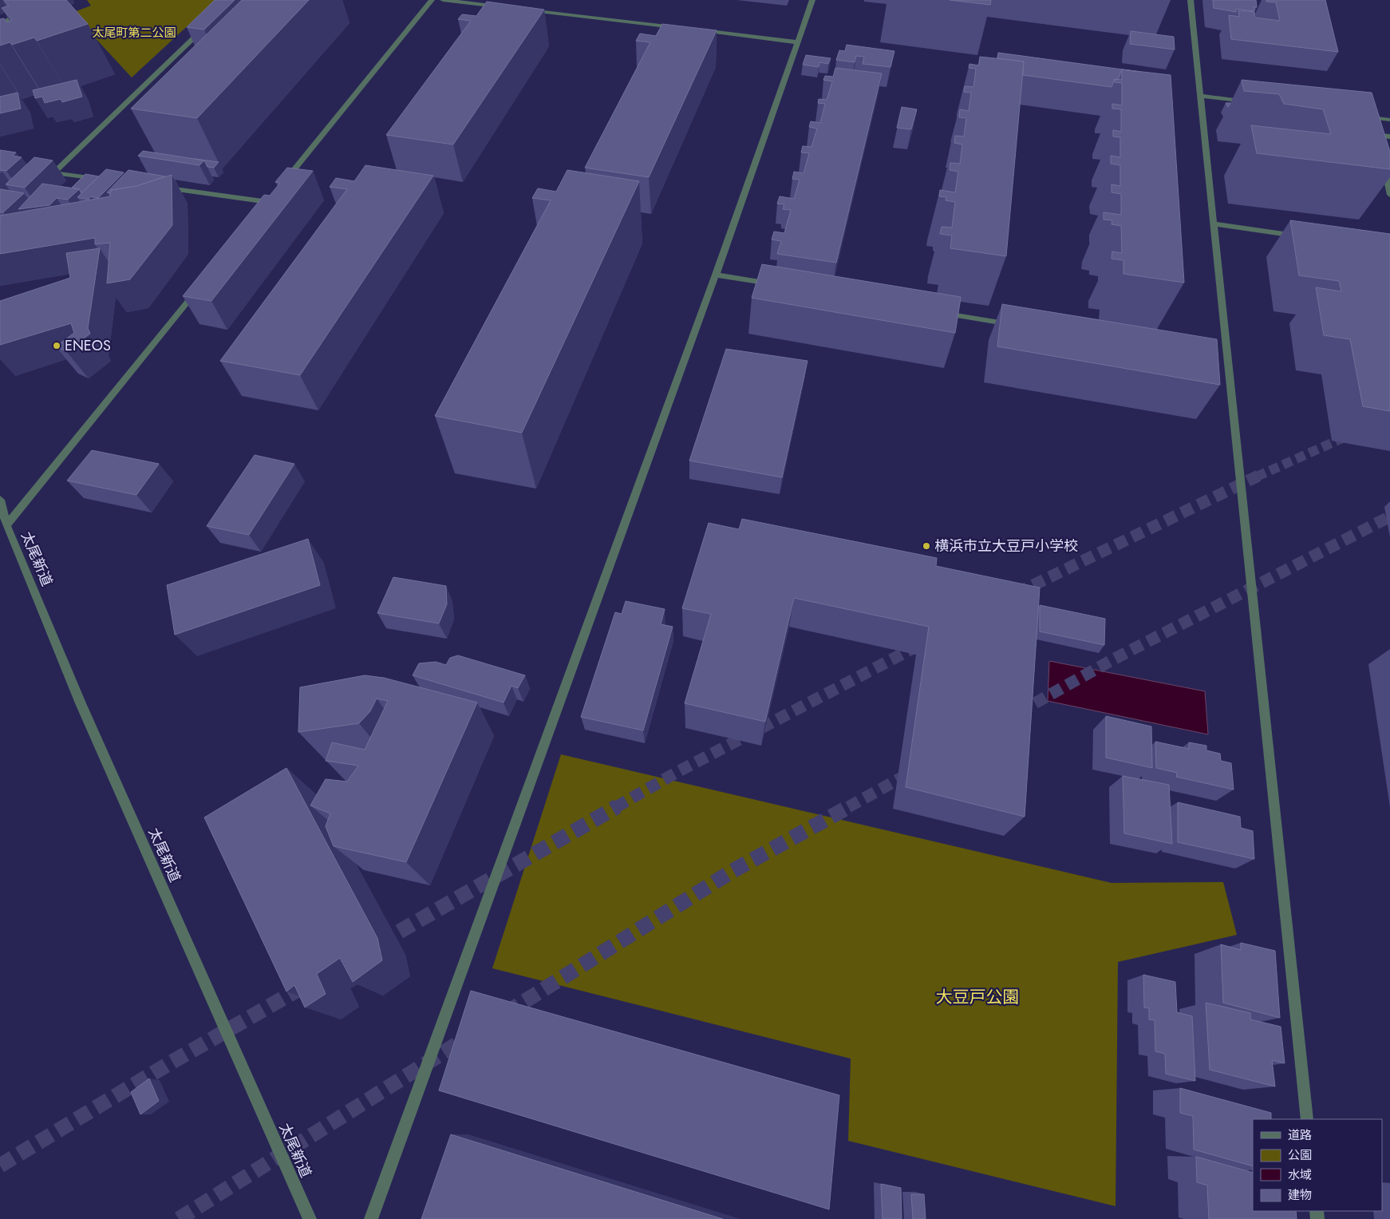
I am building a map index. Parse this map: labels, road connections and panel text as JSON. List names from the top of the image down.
{
  "streets": {
    "street": ["太尾新道"]
  },
  "parks": ["太尾町第二公園", "大豆戸公園"],
  "places": ["ENEOS", "横浜市立大豆戸小学校"],
  "legend": [
    "道路",
    "公園",
    "水域",
    "建物"
  ]
}
